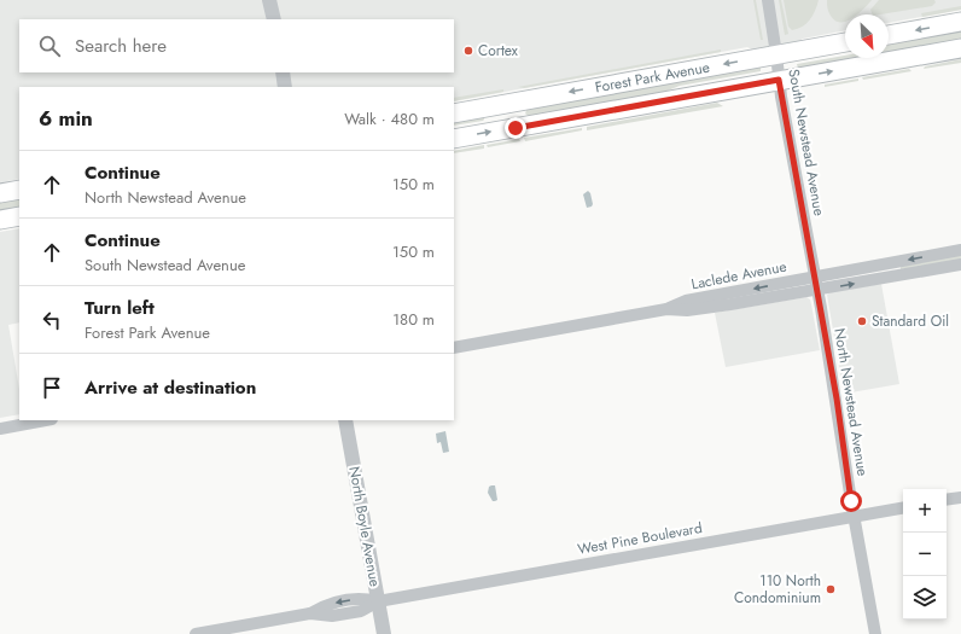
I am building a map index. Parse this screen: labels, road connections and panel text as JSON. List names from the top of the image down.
{
  "streets": {
    "main road": ["Forest Park Avenue"],
    "street": [
      "South Newstead Avenue",
      "Laclede Avenue",
      "North Newstead Avenue",
      "North Boyle Avenue",
      "West Pine Boulevard"
    ]
  },
  "crossings": [
    ["Forest Park Avenue", "South Newstead Avenue"],
    ["South Newstead Avenue", "Laclede Avenue"],
    ["South Newstead Avenue", "North Newstead Avenue"],
    ["Laclede Avenue", "North Newstead Avenue"],
    ["North Newstead Avenue", "West Pine Boulevard"],
    ["North Boyle Avenue", "West Pine Boulevard"]
  ],
  "places": ["Cortex", "Standard Oil", "110 North Condominium"],
  "north": "bottom right",
  "page": {
    "search": "Search here",
    "heading": ["6 min", "Walk · 480 m"],
    "list": [
      ["Continue", "North Newstead Avenue", "150 m"],
      ["Continue", "South Newstead Avenue", "150 m"],
      ["Turn left", "Forest Park Avenue", "180 m"],
      "Arrive at destination"
    ],
    "map_buttons": ["+", "−"]
  }
}
